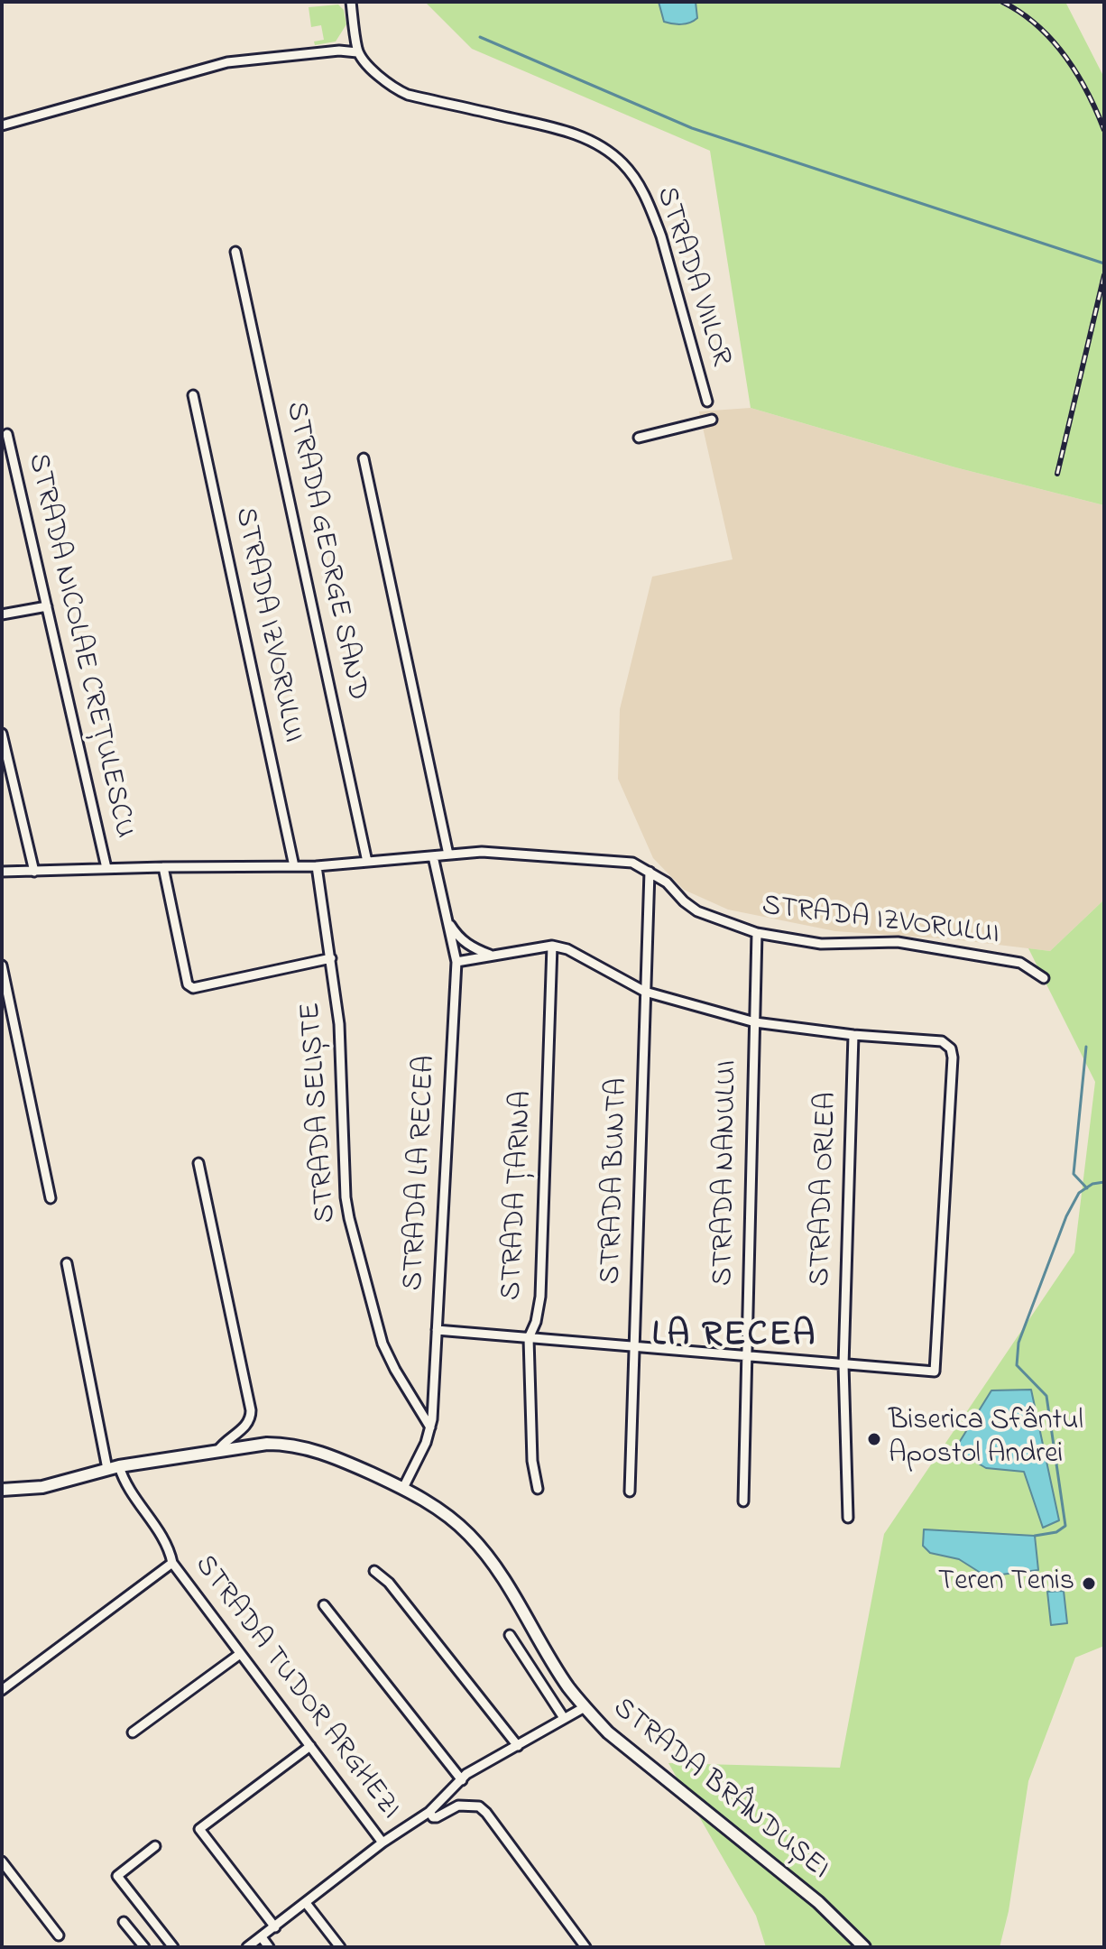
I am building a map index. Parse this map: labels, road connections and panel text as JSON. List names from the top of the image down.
{
  "streets": {
    "main road": ["STRADA BRÂNDUȘEI"],
    "street": [
      "STRADA VIILOR",
      "STRADA GEORGE SAND",
      "STRADA IZVORULUI",
      "STRADA NICOLAE CREȚULESCU",
      "STRADA SELIȘTE",
      "STRADA LA RECEA",
      "STRADA NANULUI",
      "STRADA BUNTA",
      "STRADA ORLEA",
      "STRADA ȚARINA",
      "STRADA TUDOR ARGHEZI"
    ]
  },
  "crossings": [
    ["STRADA GEORGE SAND", "STRADA IZVORULUI"],
    ["STRADA IZVORULUI", "STRADA NICOLAE CREȚULESCU"],
    ["STRADA IZVORULUI", "STRADA SELIȘTE"],
    ["STRADA IZVORULUI", "STRADA LA RECEA"],
    ["STRADA IZVORULUI", "STRADA NANULUI"],
    ["STRADA IZVORULUI", "STRADA BUNTA"],
    ["STRADA SELIȘTE", "STRADA LA RECEA"],
    ["STRADA LA RECEA", "STRADA BRÂNDUȘEI"],
    ["STRADA TUDOR ARGHEZI", "STRADA BRÂNDUȘEI"]
  ],
  "districts": ["LA RECEA"],
  "places": ["Biserica Sfântul Apostol Andrei", "Teren Tenis"]
}
